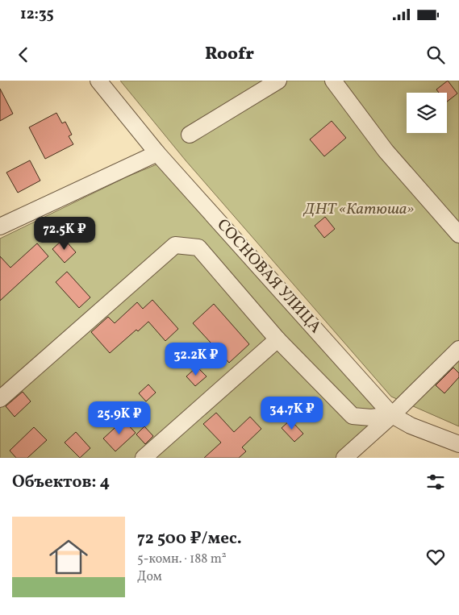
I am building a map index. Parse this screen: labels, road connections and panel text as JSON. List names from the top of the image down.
{
  "streets": {
    "street": ["СОСНОВАЯ УЛИЦА"]
  },
  "parks": ["ДНТ «Катюша»"],
  "page": {
    "status": "12:35",
    "header": "Roofr",
    "price": [
      "72.5K ₽",
      "32.2K ₽",
      "34.7K ₽",
      "25.9K ₽"
    ],
    "heading": "Объектов: 4",
    "list": [
      {
        "name": "72 500 ₽/мес.",
        "note": "5-комн. · 188 m² · Дом"
      }
    ]
  }
}
